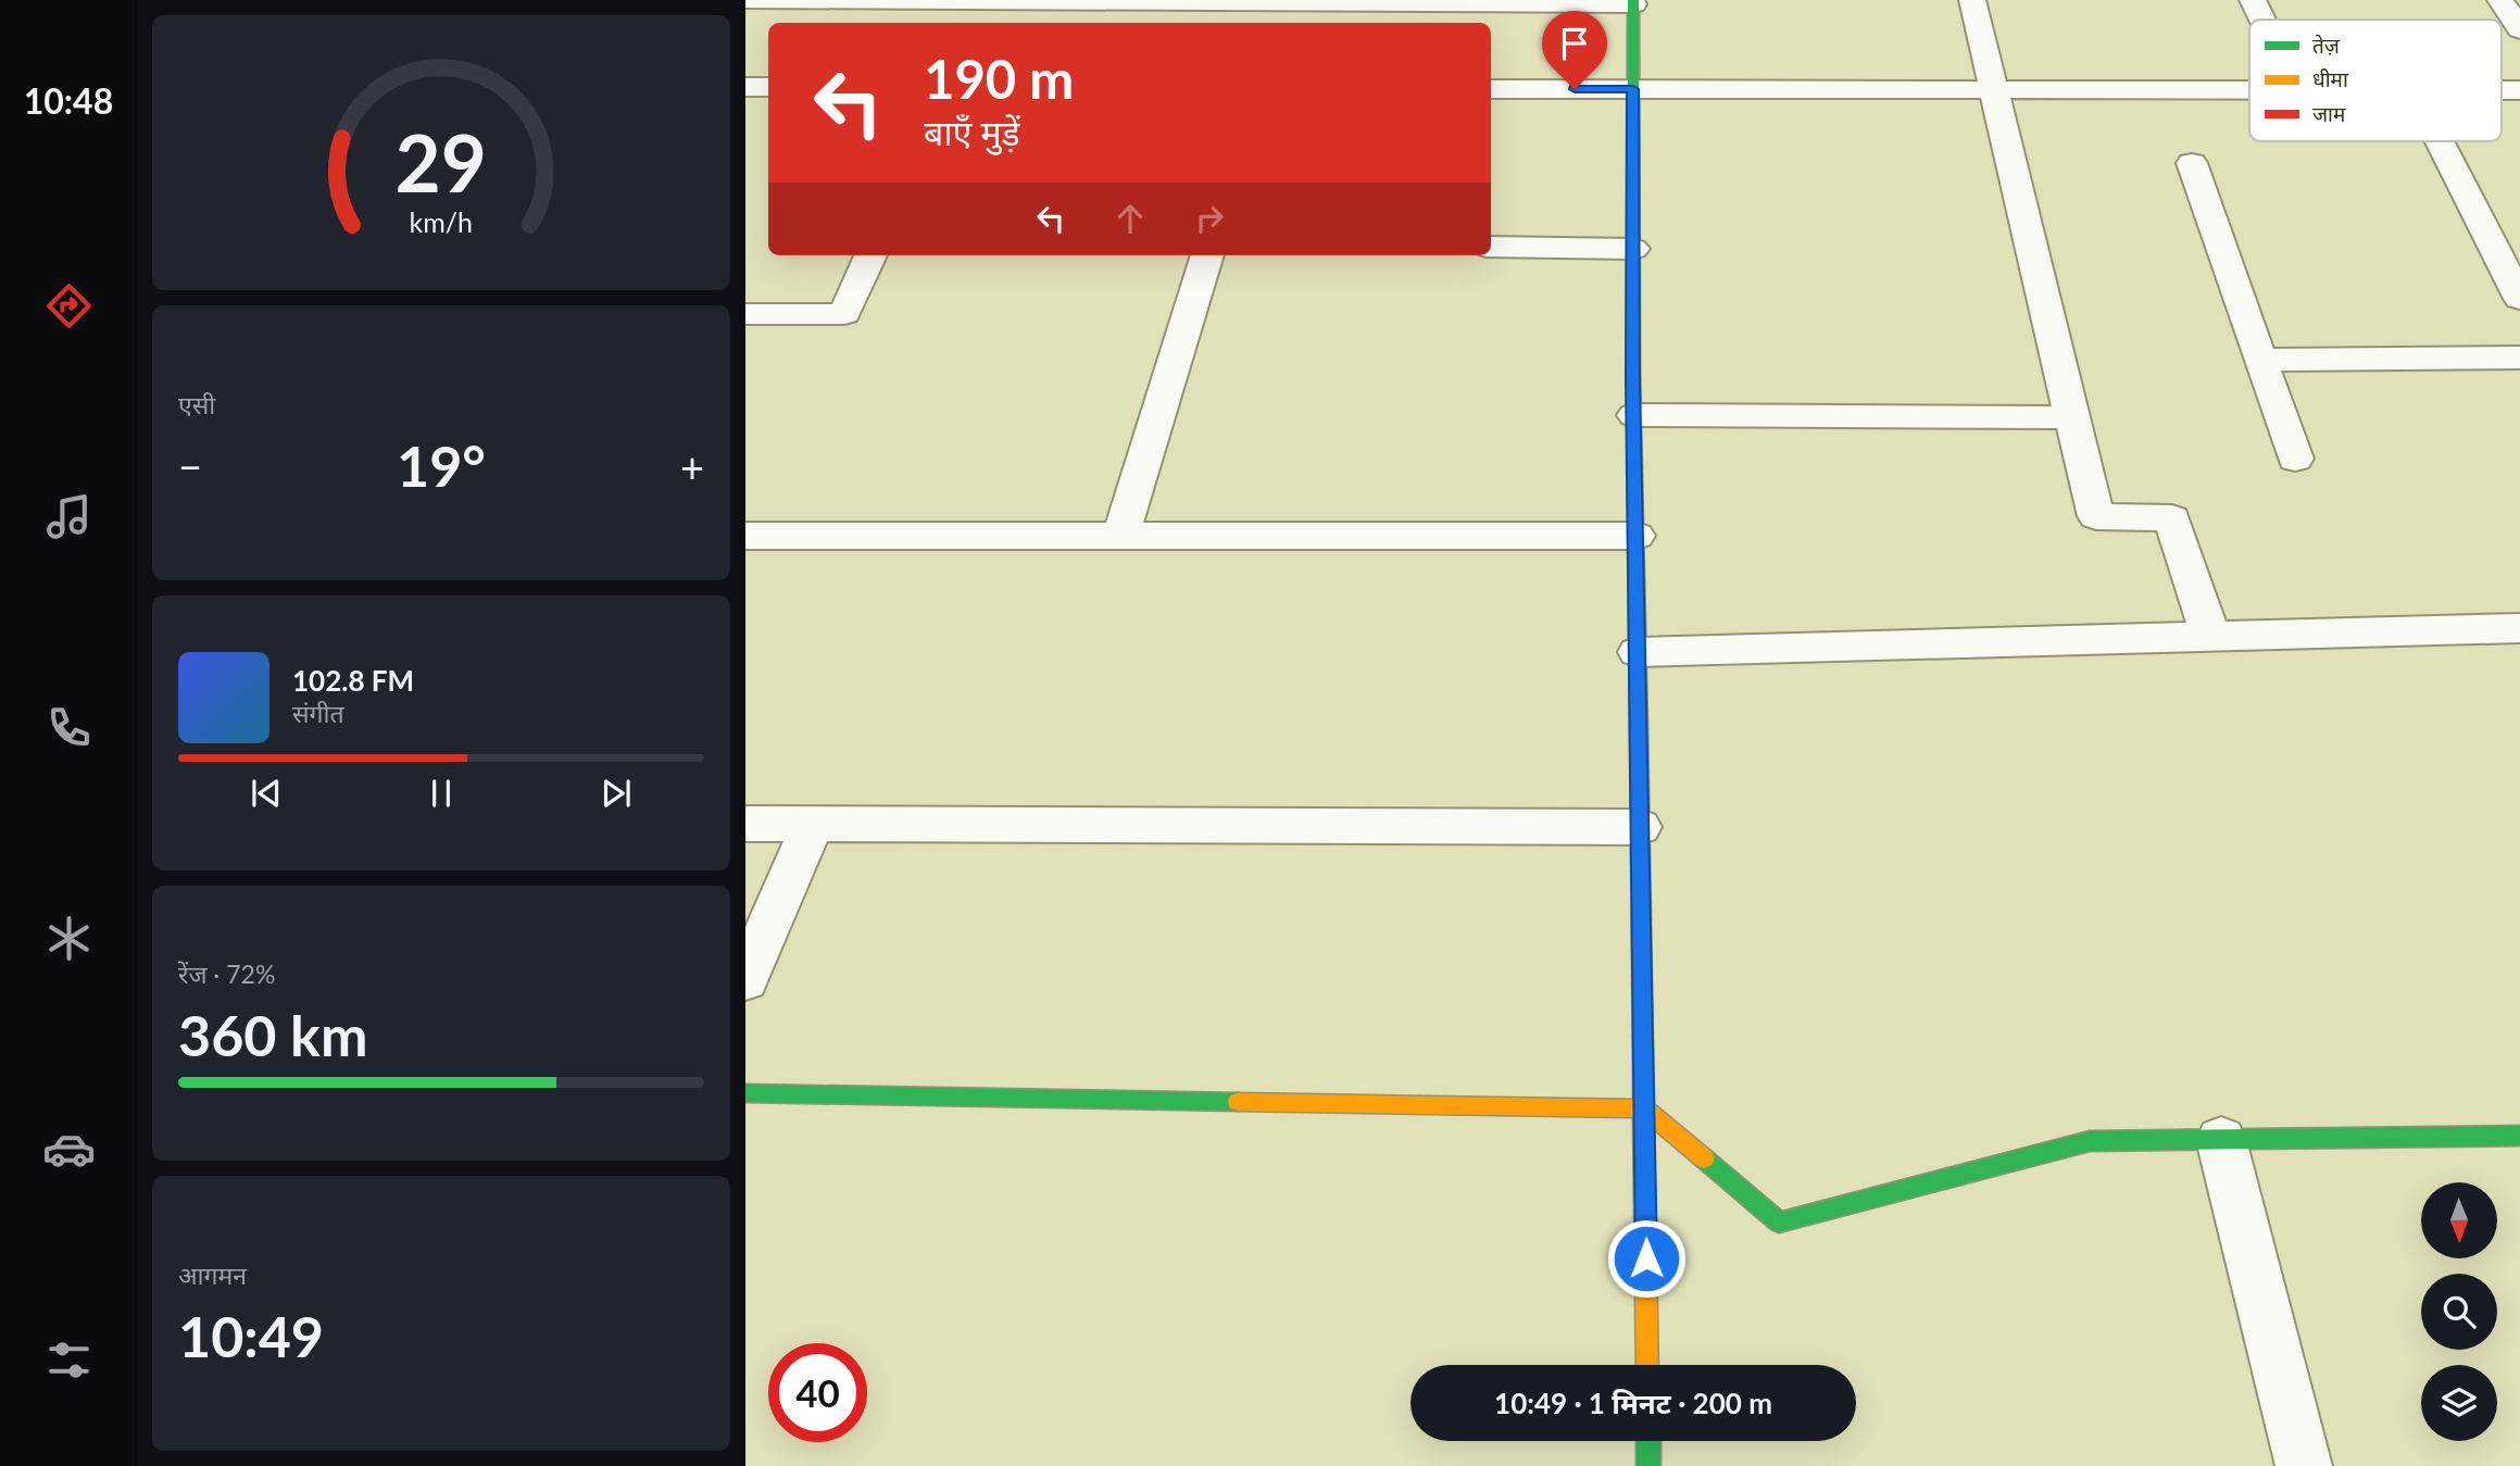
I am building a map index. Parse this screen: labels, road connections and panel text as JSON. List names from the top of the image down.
{
  "legend": ["तेज़", "धीमा", "जाम"],
  "north": "bottom",
  "page": {
    "tabs": "10:48",
    "turn": ["190 m", "बाएँ मुड़ें"],
    "tile": [
      "एसी",
      ["रेंज · 72%", "360 km"],
      ["आगमन", "10:49"]
    ],
    "heat": ["−", "19°", "+"],
    "song": ["102.8 FM", "संगीत"],
    "limit": "40",
    "trip": "10:49 · 1 मिनट · 200 m",
    "gauge": ["29", "km/h"]
  }
}
